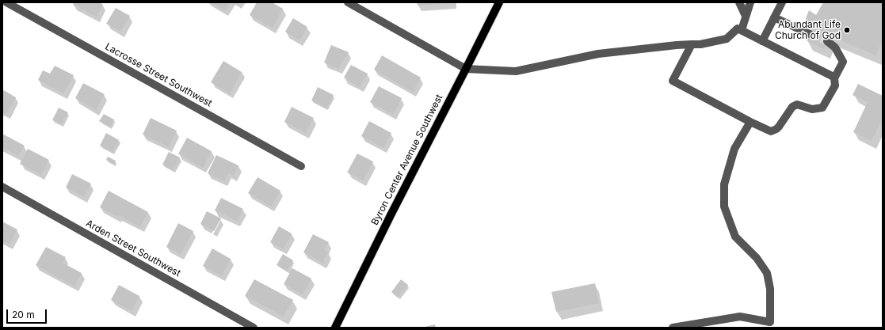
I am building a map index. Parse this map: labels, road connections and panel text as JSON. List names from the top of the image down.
{
  "streets": {
    "main road": ["Byron Center Avenue Southwest"],
    "street": ["Lacrosse Street Southwest", "Arden Street Southwest"]
  },
  "places": ["Abundant Life Church of God"],
  "scale_bar": "20 m"
}
